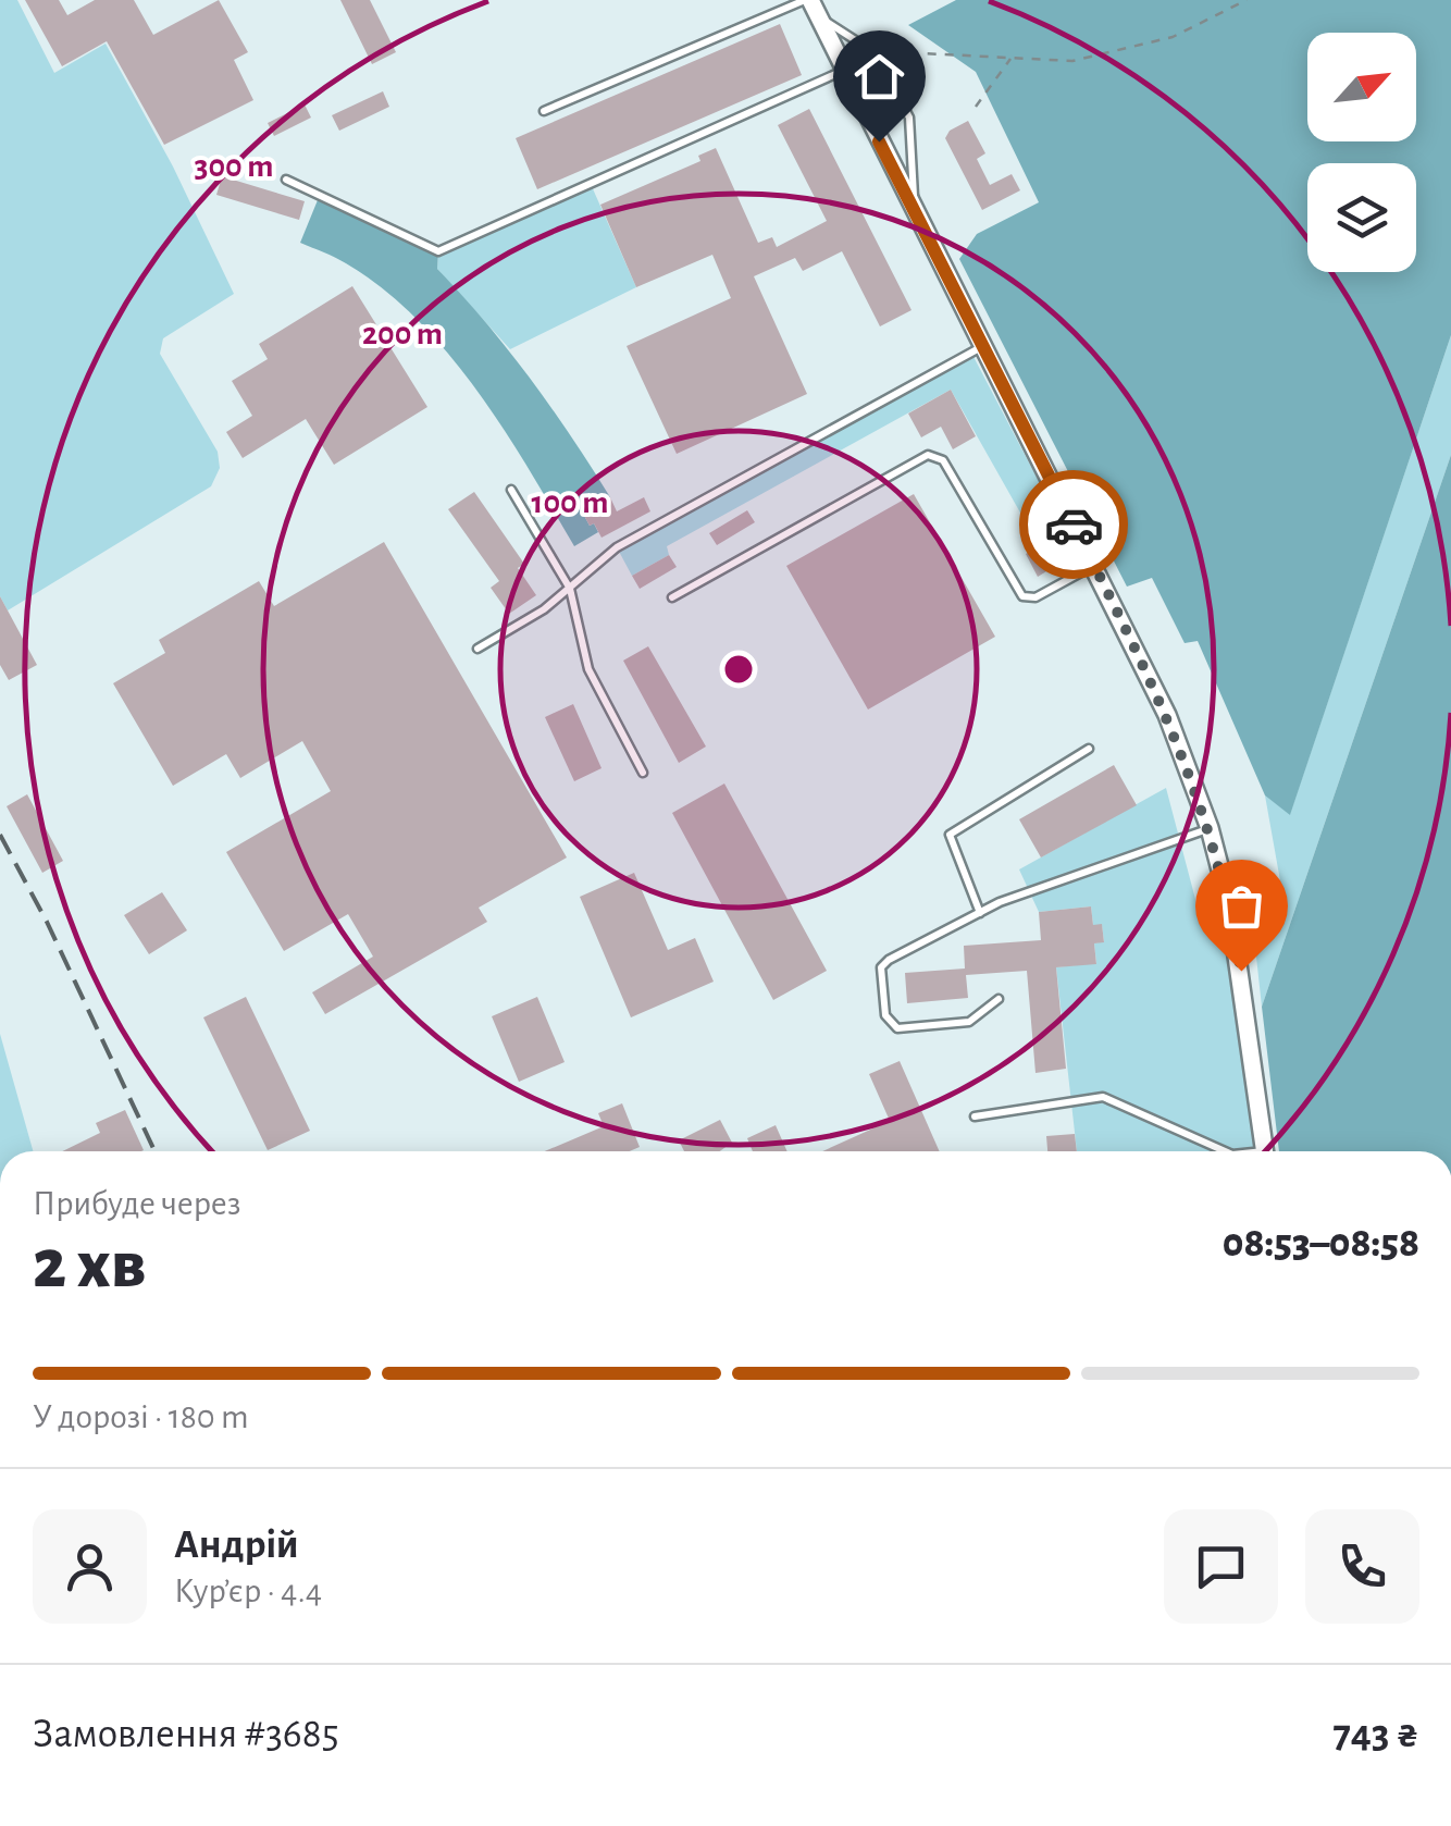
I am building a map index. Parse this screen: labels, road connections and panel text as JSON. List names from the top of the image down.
{
  "north": "top right",
  "page": {
    "heading": ["2 хв", "Прибуде через", "08:53–08:58"],
    "panel": [
      "Андрій",
      "Кур’єр · 4.4",
      "Замовлення #3685",
      "743 ₴"
    ],
    "bar": "У дорозі · 180 m"
  },
  "rings": ["300 m", "200 m", "100 m"]
}
